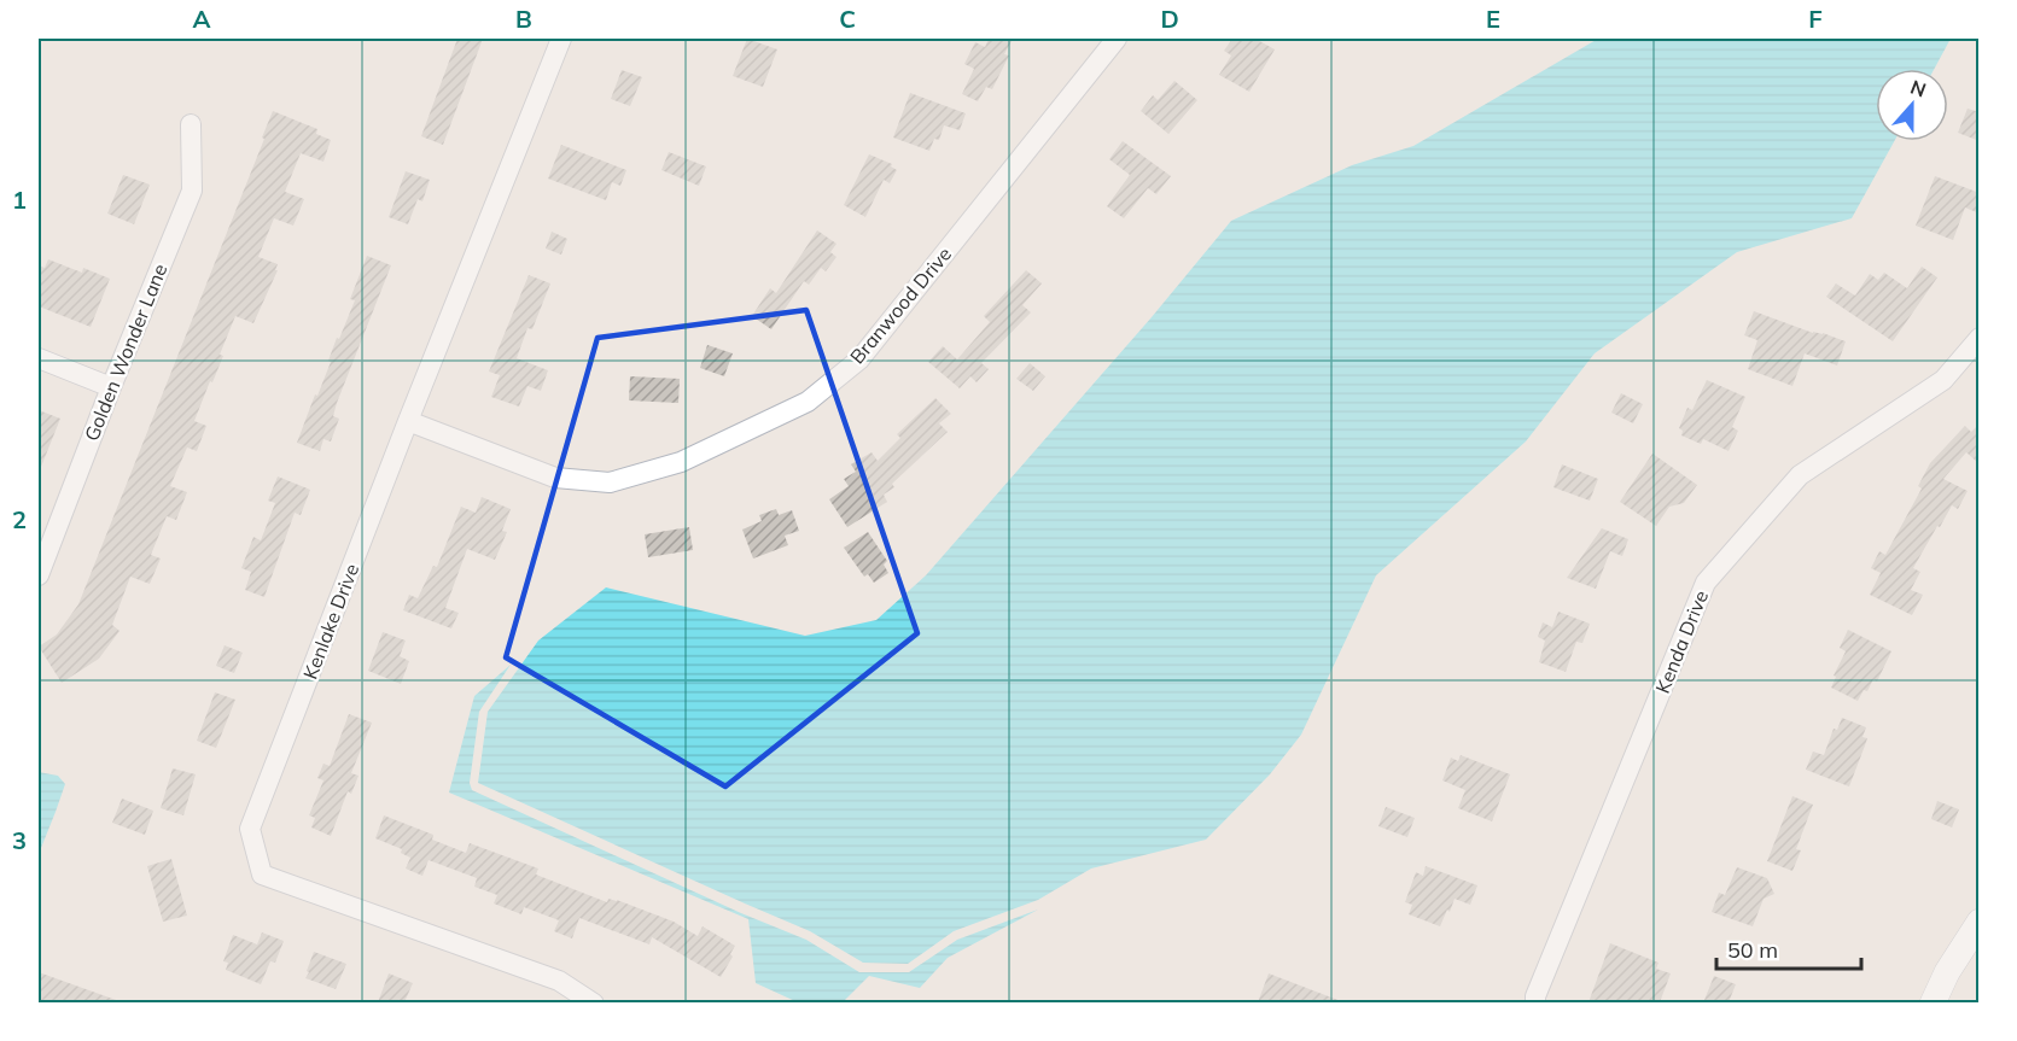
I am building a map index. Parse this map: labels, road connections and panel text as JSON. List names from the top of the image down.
{
  "streets": {
    "street": [
      "Branwood Drive",
      "Golden Wonder Lane",
      "Kenlake Drive",
      "Kenda Drive"
    ]
  },
  "crossings": [
    ["Branwood Drive", "Kenlake Drive"]
  ],
  "scale_bar": "50 m",
  "north": "top",
  "grid": {
    "columns": [
      "A",
      "B",
      "C",
      "D",
      "E",
      "F"
    ],
    "rows": ["1", "2", "3"]
  }
}
